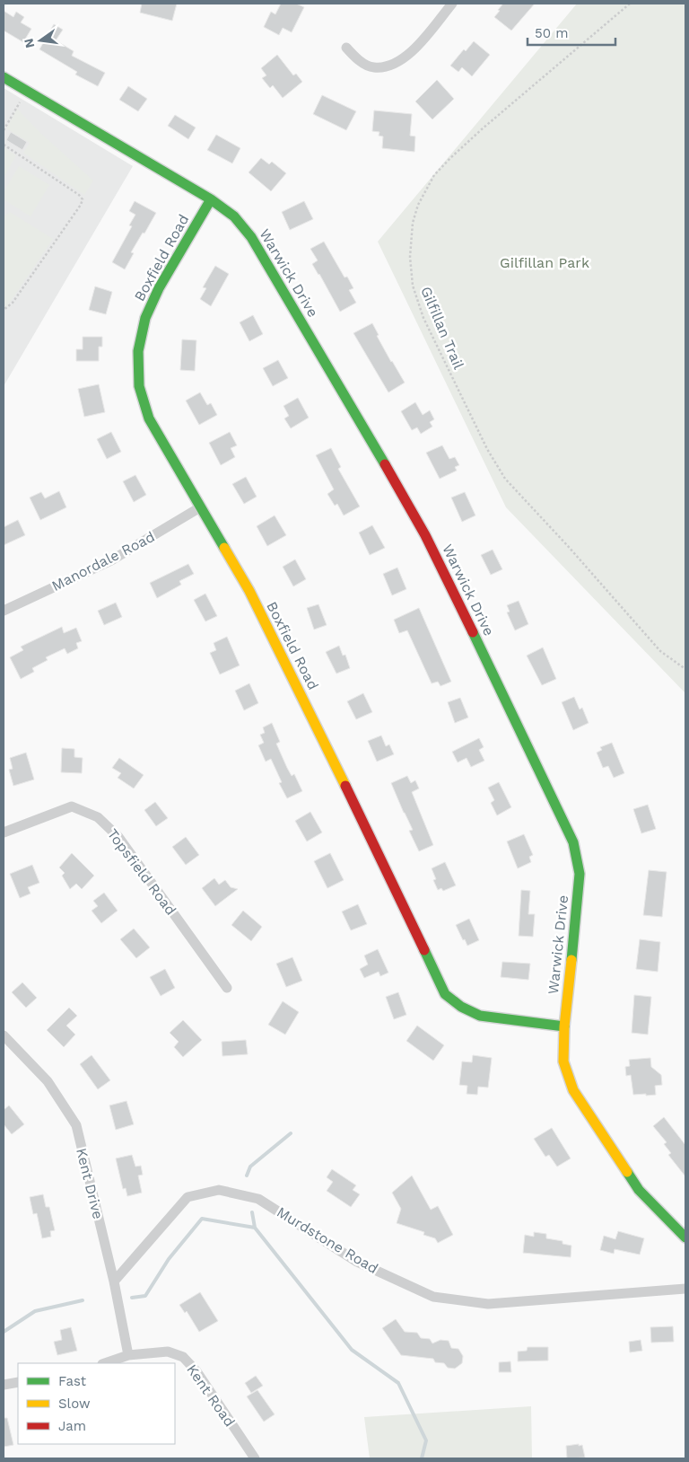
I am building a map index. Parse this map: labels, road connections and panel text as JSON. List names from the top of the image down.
{
  "streets": {
    "street": [
      "Boxfield Road",
      "Warwick Drive",
      "Manordale Road",
      "Topsfield Road",
      "Kent Drive",
      "Murdstone Road",
      "Kent Road"
    ],
    "path": ["Gilfillan Trail"]
  },
  "crossings": [
    ["Boxfield Road", "Warwick Drive"],
    ["Boxfield Road", "Manordale Road"],
    ["Kent Drive", "Murdstone Road"],
    ["Kent Drive", "Kent Road"]
  ],
  "parks": ["Gilfillan Park"],
  "legend": ["Fast", "Slow", "Jam"],
  "scale_bar": "50 m",
  "north": "left"
}
